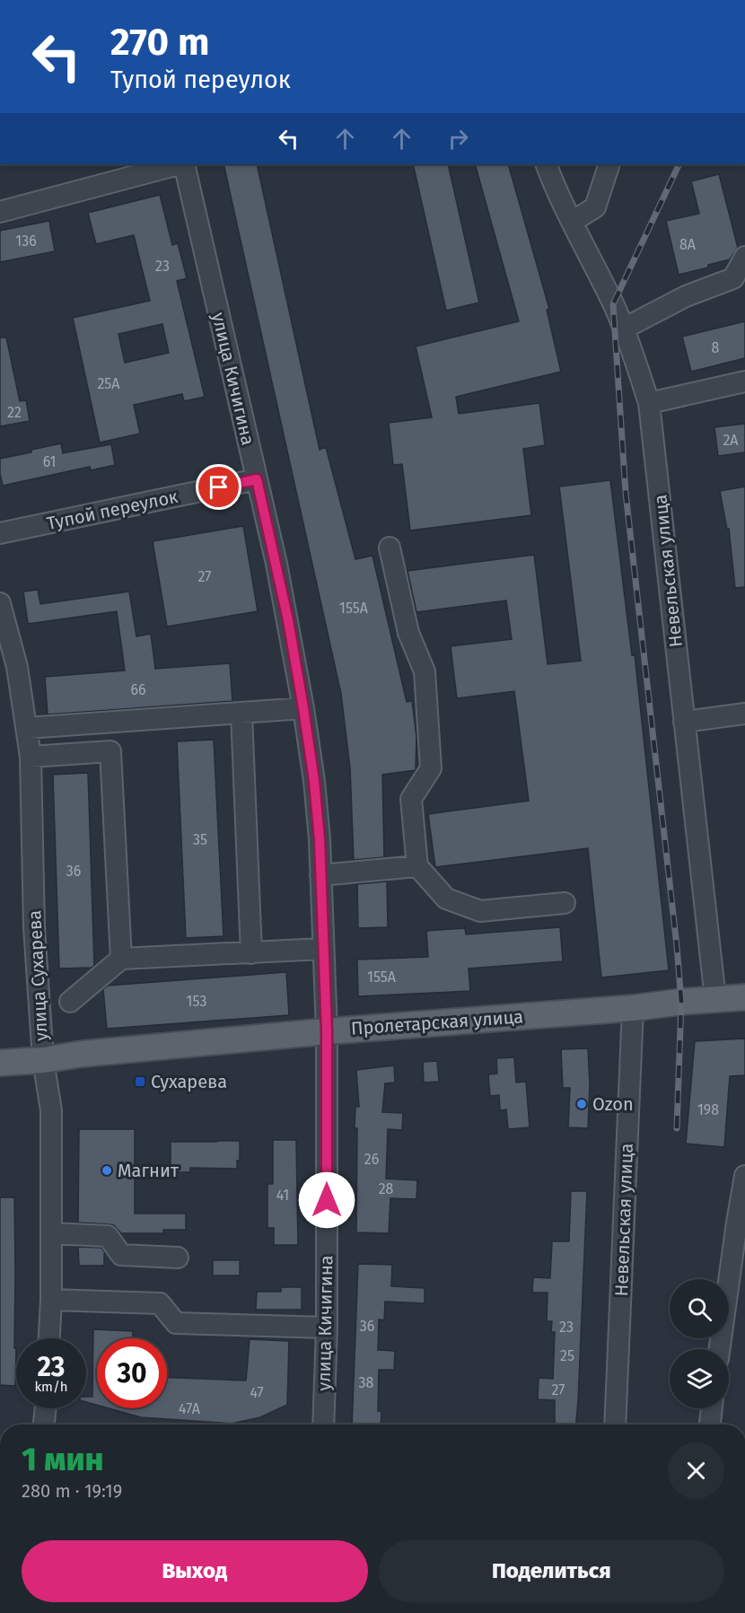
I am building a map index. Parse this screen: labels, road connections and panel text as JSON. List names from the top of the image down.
{
  "streets": {
    "main road": ["Пролетарская улица"],
    "street": [
      "улица Кичигина",
      "Тупой переулок",
      "Невельская улица",
      "улица Сухарева"
    ]
  },
  "crossings": [
    ["улица Кичигина", "Тупой переулок"],
    ["улица Кичигина", "Пролетарская улица"],
    ["Невельская улица", "Пролетарская улица"],
    ["улица Сухарева", "Пролетарская улица"]
  ],
  "places": {
    "transit": ["Сухарева"],
    "other": ["Ozon", "Магнит"]
  },
  "house_numbers": [
    "136",
    "8А",
    "23",
    "8",
    "25А",
    "22",
    "2А",
    "61",
    "27",
    "155А",
    "66",
    "35",
    "36",
    "155А",
    "153",
    "198",
    "26",
    "28",
    "41",
    "36",
    "23",
    "25",
    "38",
    "27",
    "47",
    "47А"
  ],
  "page": {
    "turn": ["270 m", "Тупой переулок"],
    "speed": "23 km/h",
    "limit": "30",
    "heading": ["1 мин", "280 m · 19:19"],
    "buttons": ["Выход", "Поделиться"]
  }
}
